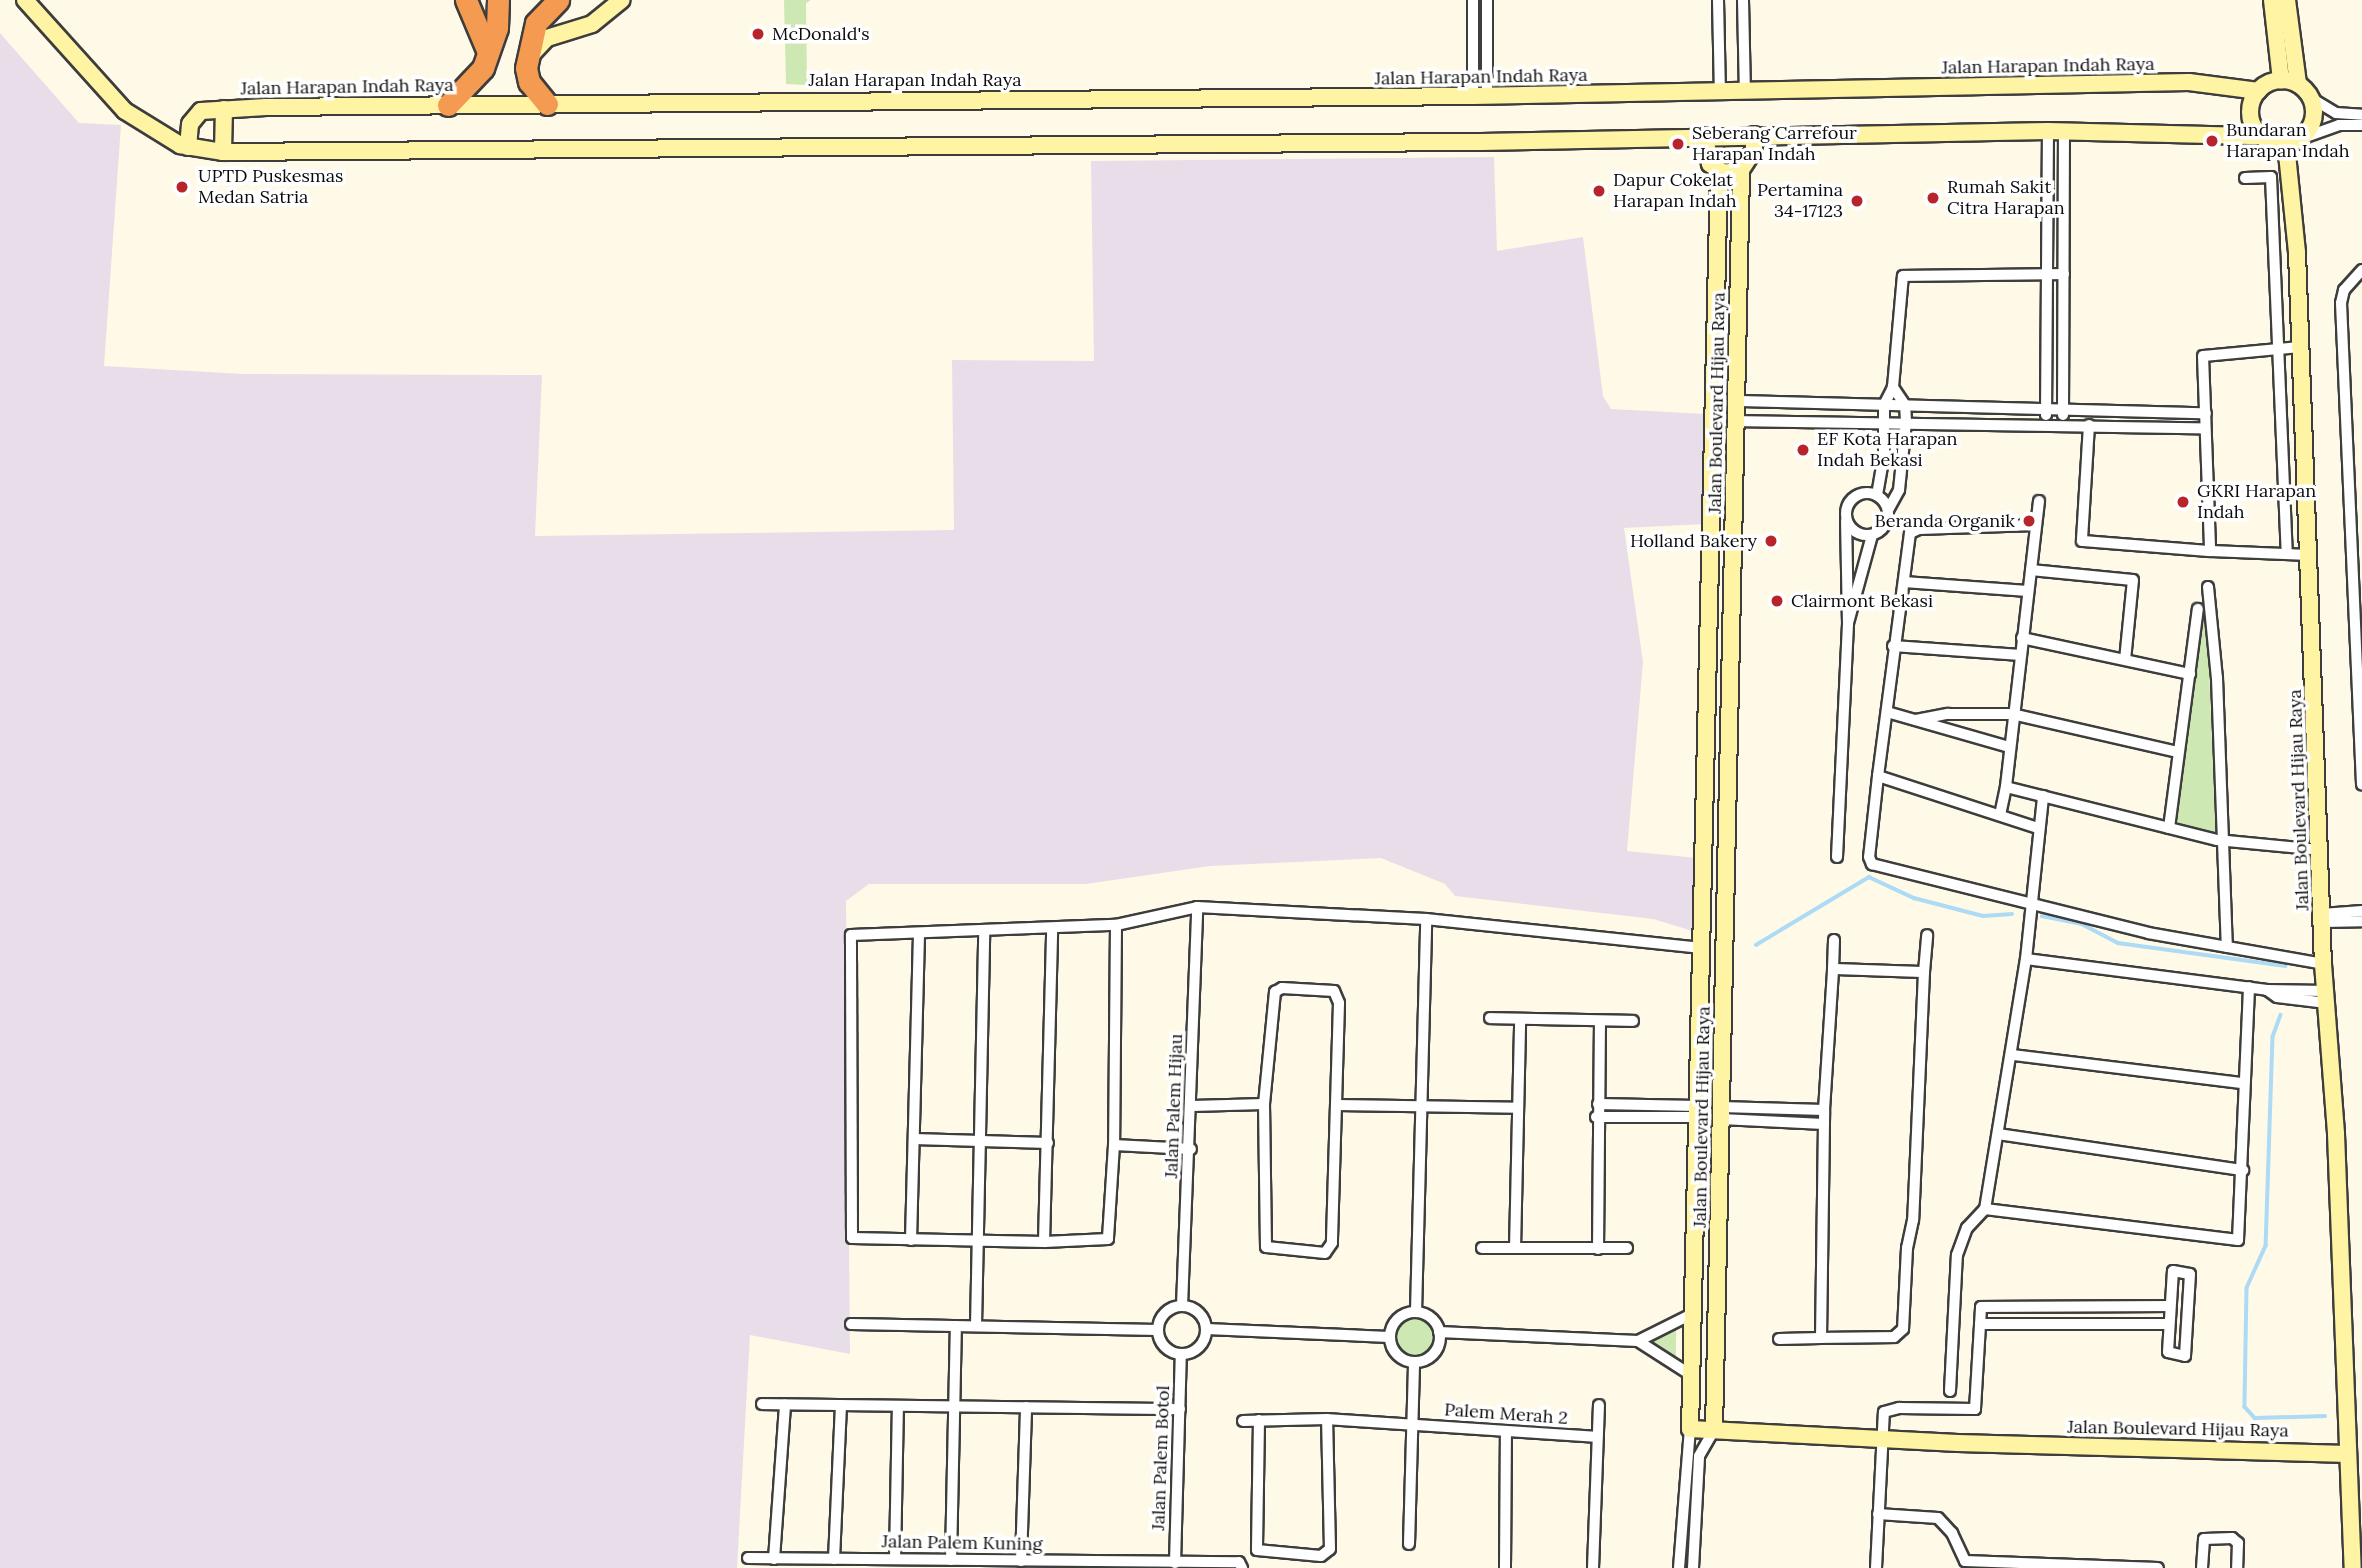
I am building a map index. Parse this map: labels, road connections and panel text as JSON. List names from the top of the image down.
{
  "streets": {
    "street": [
      "Jalan Harapan Indah Raya",
      "Jalan Boulevard Hijau Raya",
      "Jalan Palem Hijau",
      "Palem Merah 2",
      "Jalan Palem Botol",
      "Jalan Palem Kuning"
    ]
  },
  "crossings": [
    ["Jalan Harapan Indah Raya", "Jalan Boulevard Hijau Raya"],
    ["Jalan Palem Hijau", "Jalan Palem Botol"],
    ["Jalan Palem Botol", "Jalan Palem Kuning"]
  ],
  "places": [
    "McDonald's",
    "Bundaran Harapan Indah",
    "Seberang Carrefour Harapan Indah",
    "UPTD Puskesmas Medan Satria",
    "Dapur Cokelat Harapan Indah",
    "Rumah Sakit Citra Harapan",
    "Pertamina 34-17123",
    "EF Kota Harapan Indah Bekasi",
    "GKRI Harapan Indah",
    "Beranda Organik",
    "Holland Bakery",
    "Clairmont Bekasi"
  ]
}
